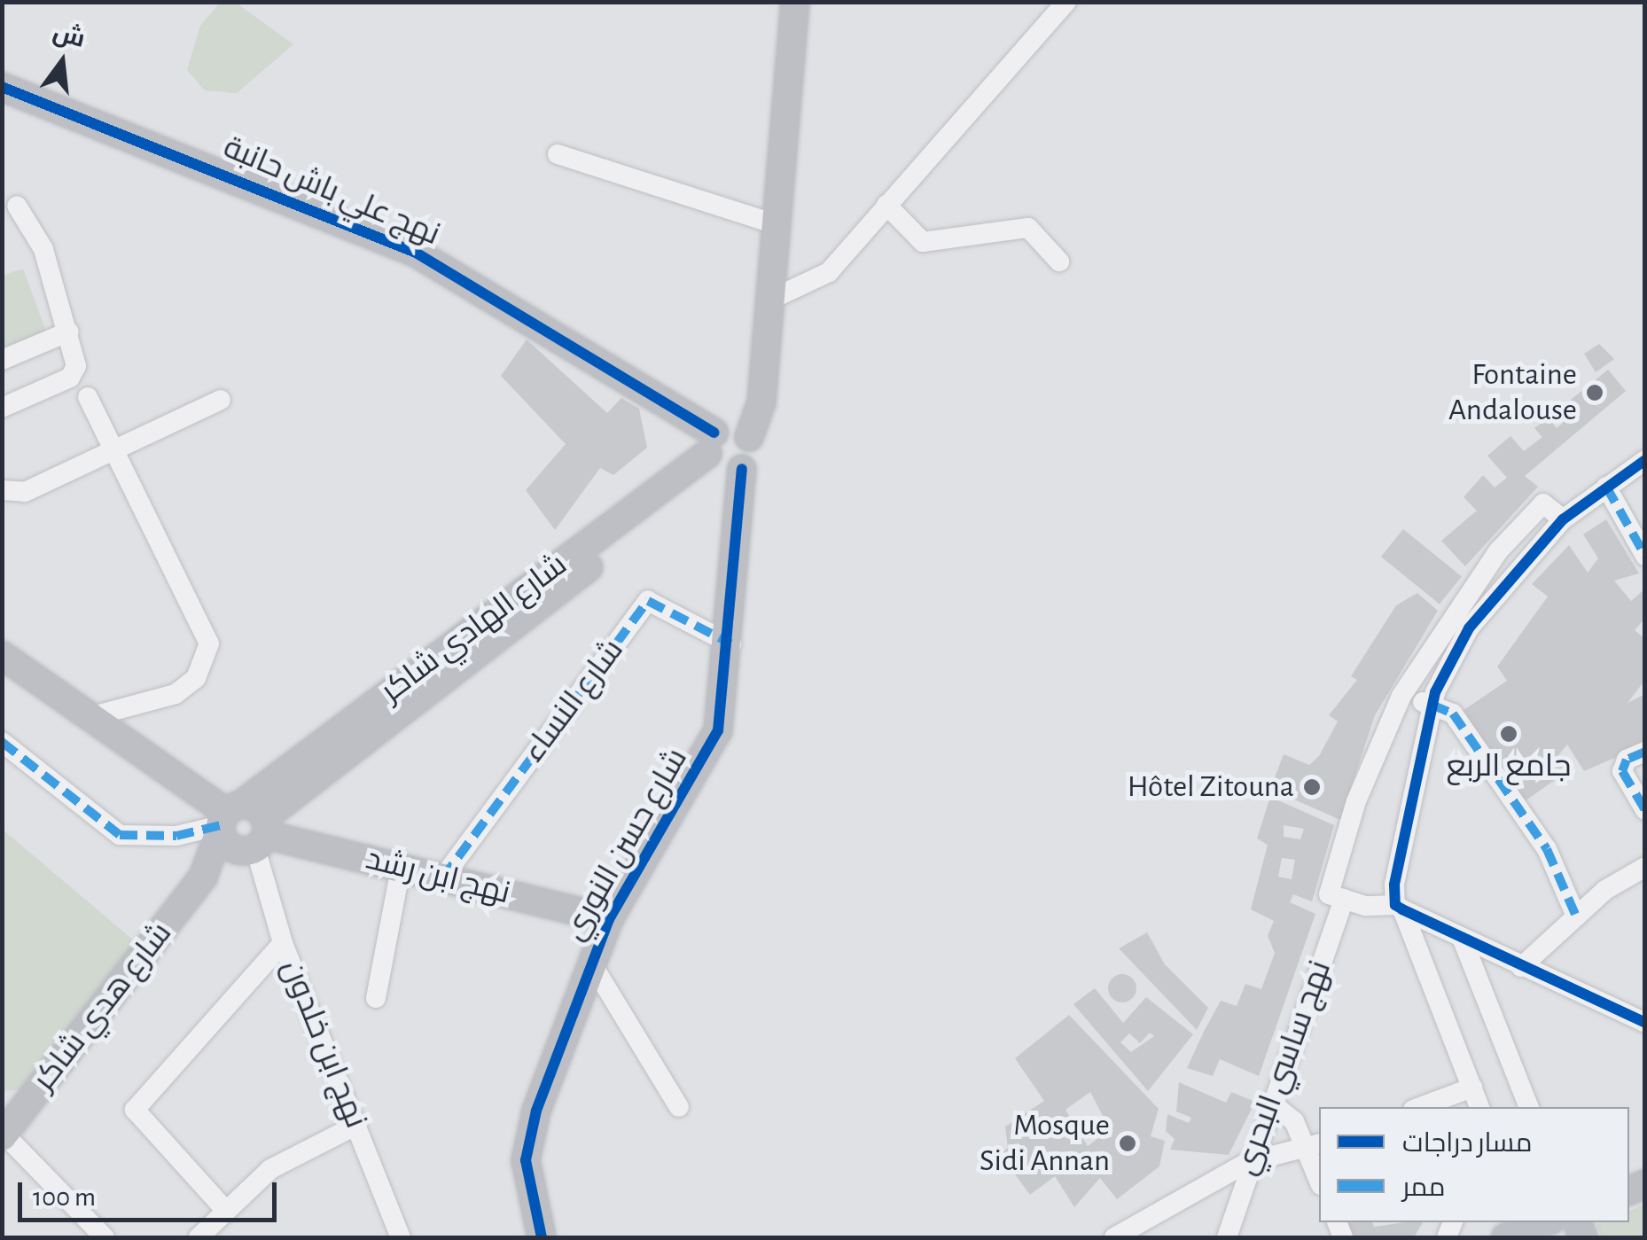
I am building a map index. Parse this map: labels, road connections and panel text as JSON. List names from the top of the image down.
{
  "streets": {
    "street": [
      "نهج علي باش حانبة",
      "شارع الهادي شاكر",
      "شارع النساء",
      "شارع حسن النوري",
      "نهج ابن رشد",
      "شارع هدي شاكر",
      "نهج ابن خلدون",
      "نهج ساسي البحري"
    ]
  },
  "crossings": [
    ["نهج علي باش حانبة", "شارع الهادي شاكر"],
    ["نهج علي باش حانبة", "شارع حسن النوري"],
    ["شارع الهادي شاكر", "شارع حسن النوري"],
    ["شارع الهادي شاكر", "نهج ابن رشد"],
    ["شارع الهادي شاكر", "شارع هدي شاكر"],
    ["شارع الهادي شاكر", "نهج ابن خلدون"],
    ["شارع النساء", "شارع حسن النوري"],
    ["شارع النساء", "نهج ابن رشد"],
    ["شارع حسن النوري", "نهج ابن رشد"],
    ["نهج ابن رشد", "شارع هدي شاكر"],
    ["نهج ابن رشد", "نهج ابن خلدون"],
    ["شارع هدي شاكر", "نهج ابن خلدون"]
  ],
  "places": [
    "Fontaine Andalouse",
    "جامع الربع",
    "Hôtel Zitouna",
    "Mosque Sidi Annan"
  ],
  "legend": ["مسار دراجات", "ممر"],
  "scale_bar": "100 m",
  "north": "top"
}
